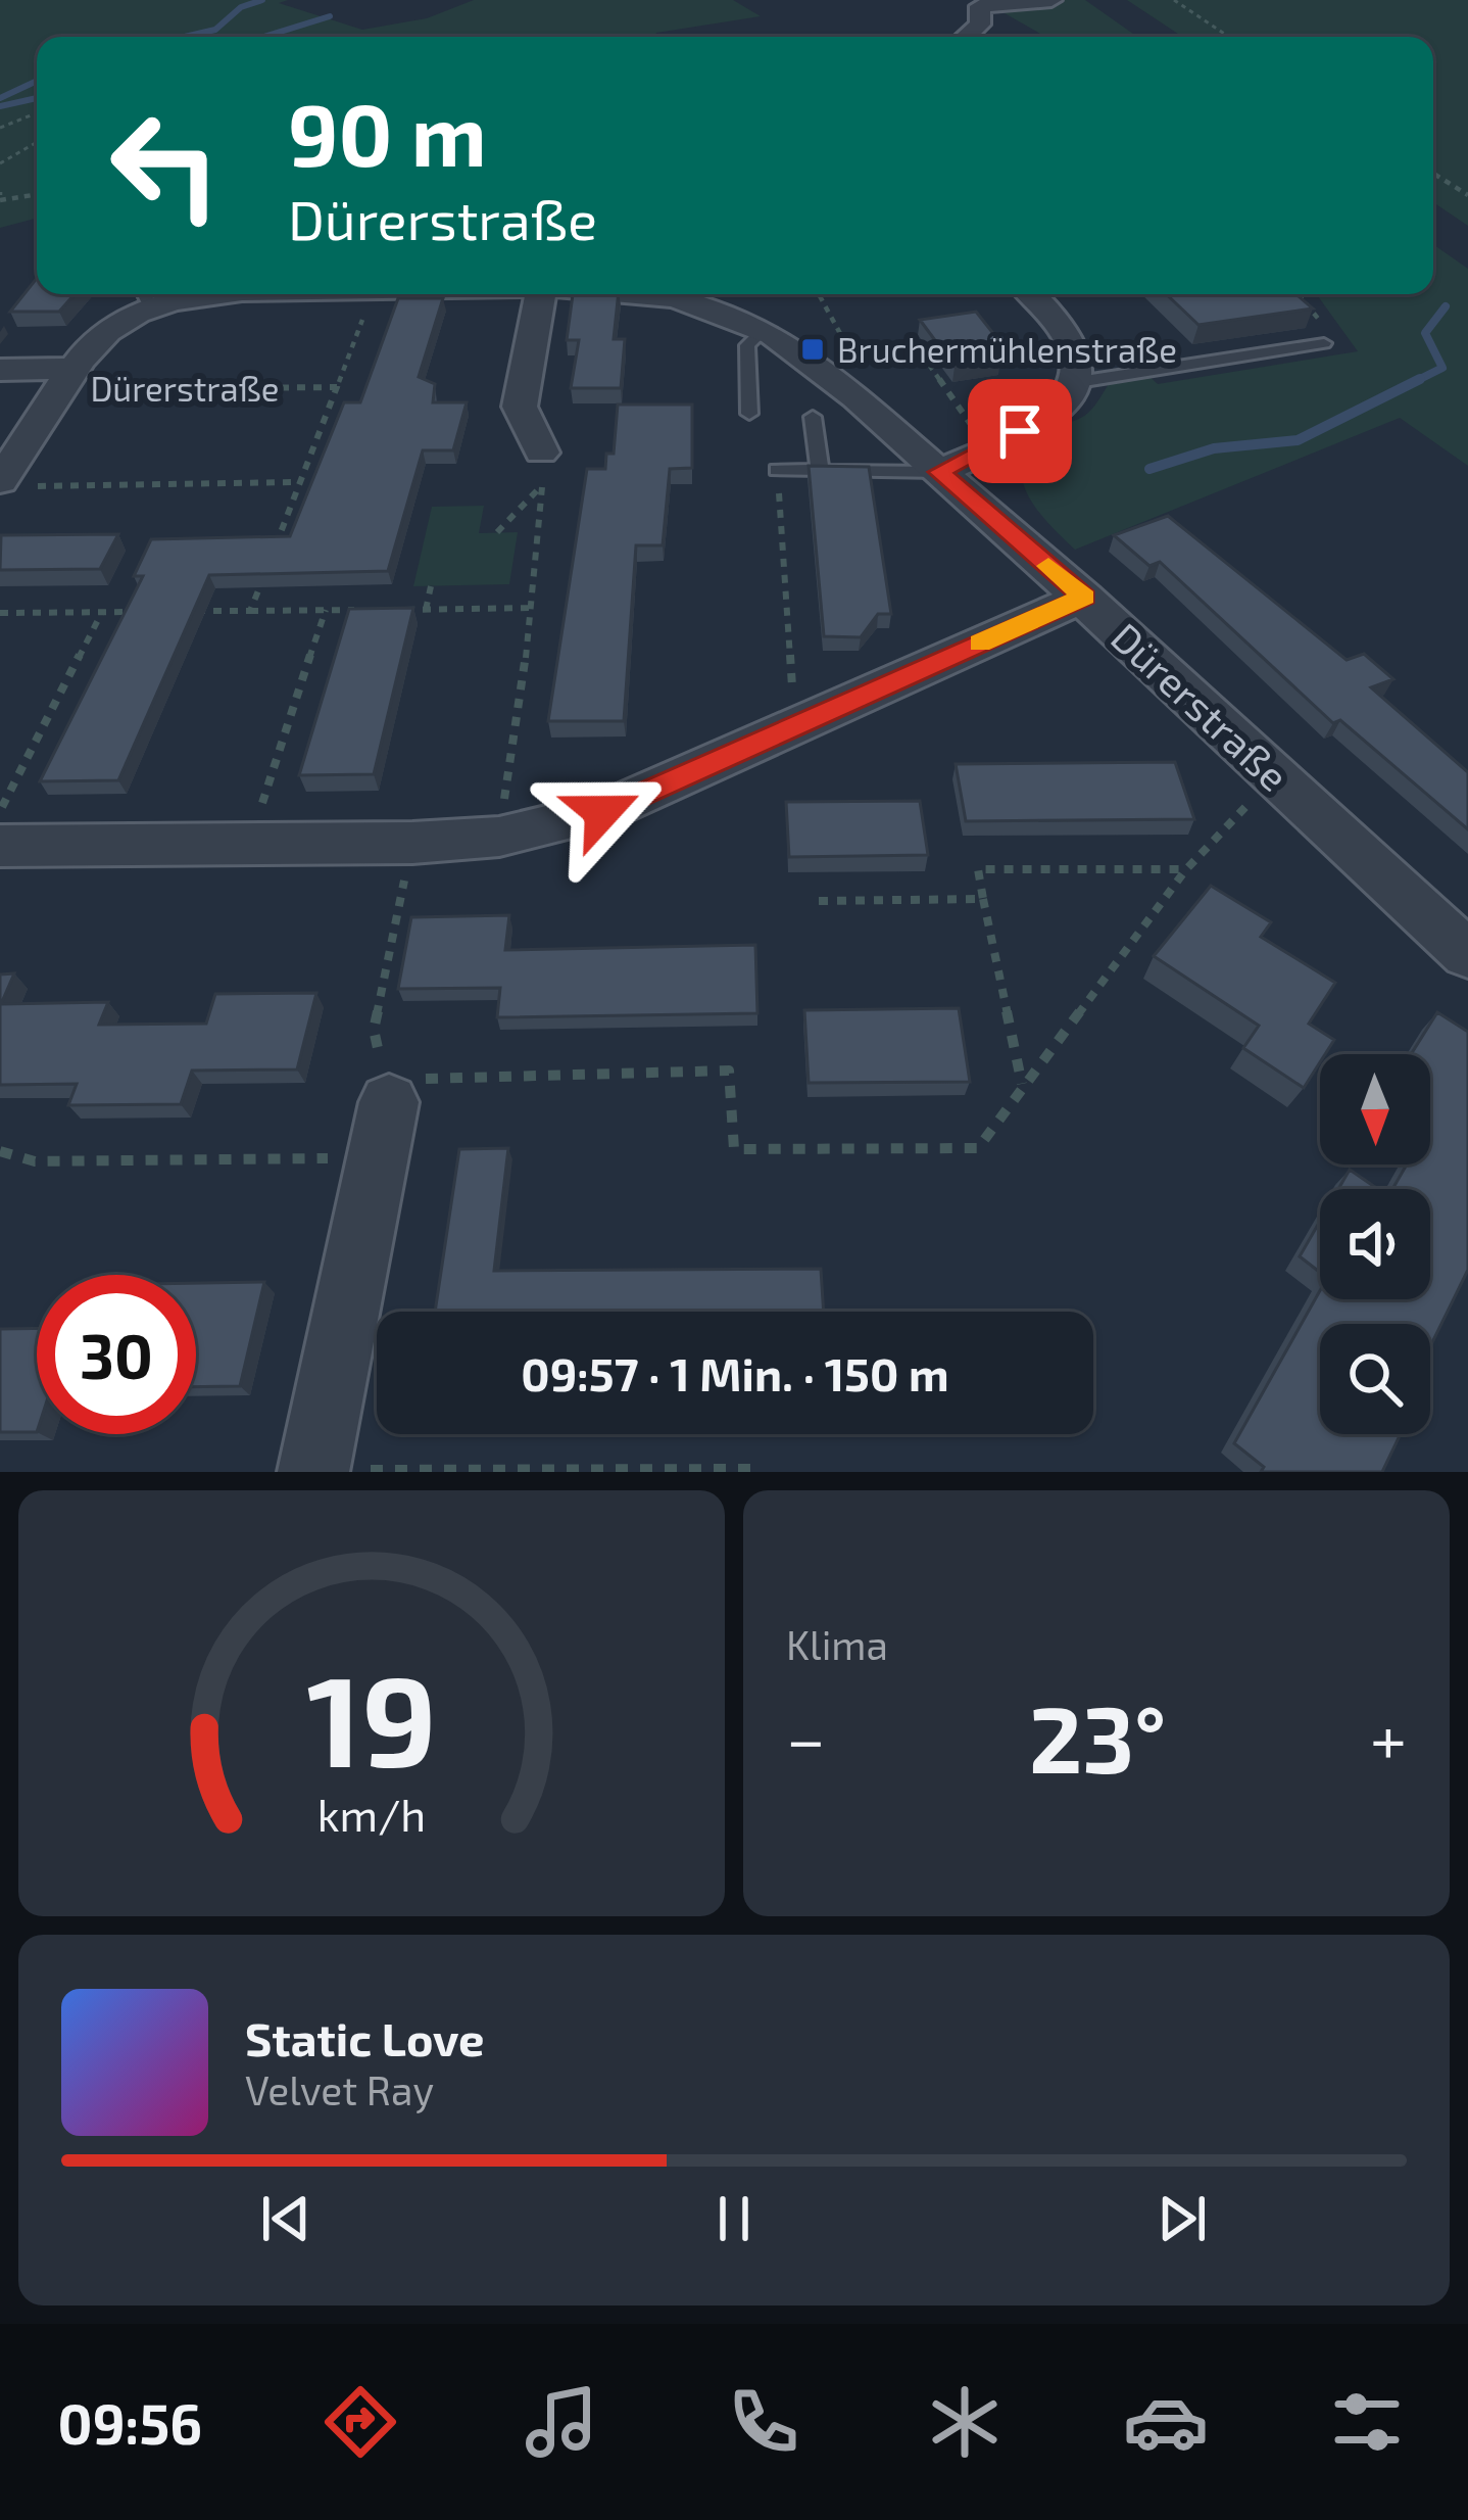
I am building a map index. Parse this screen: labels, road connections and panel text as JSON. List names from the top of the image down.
{
  "streets": {
    "street": ["Dürerstraße"]
  },
  "places": {
    "transit": ["Bruchermühlenstraße"]
  },
  "north": "bottom",
  "page": {
    "turn": ["90 m", "Dürerstraße"],
    "limit": "30",
    "trip": "09:57 · 1 Min. · 150 m",
    "tile": "Klima",
    "heat": ["−", "23°", "+"],
    "song": ["Static Love", "Velvet Ray"],
    "tabs": "09:56",
    "gauge": ["19", "km/h"]
  }
}
